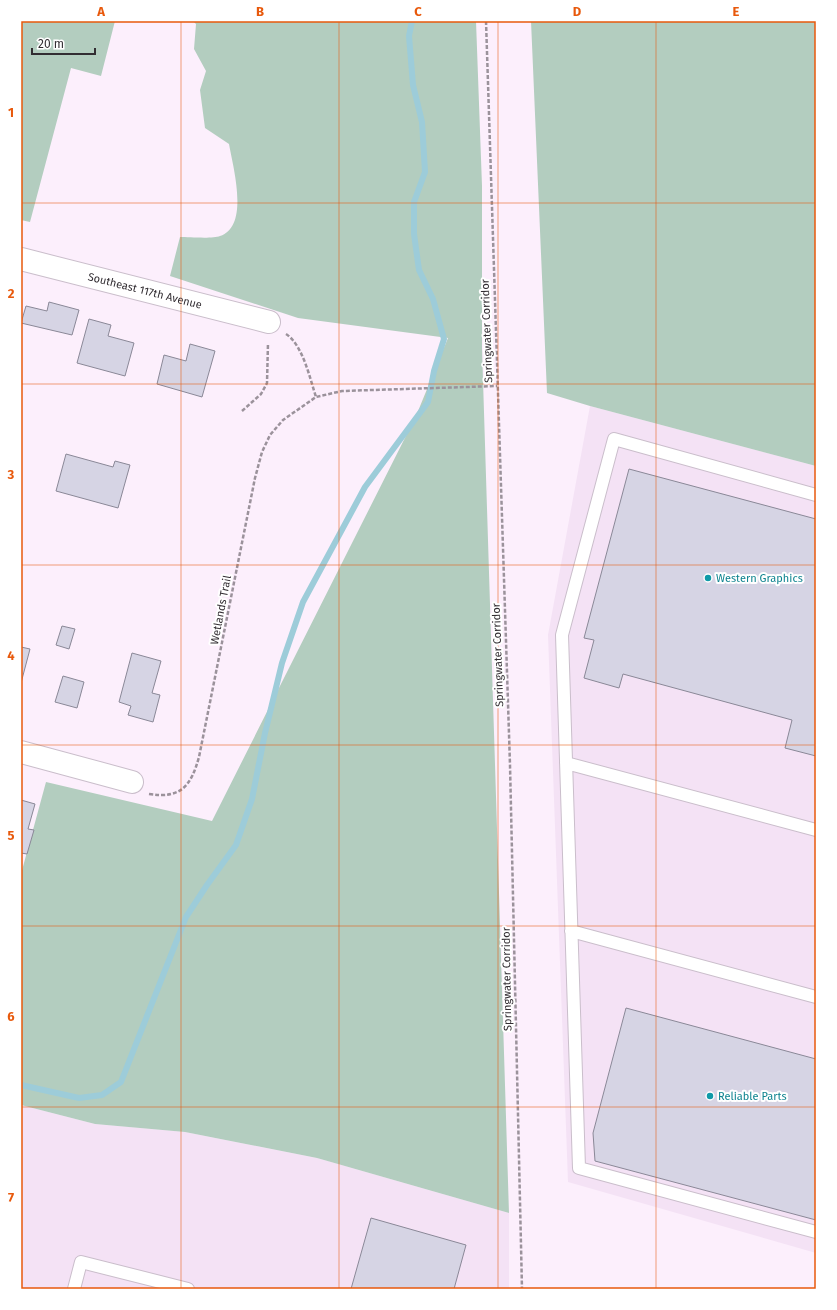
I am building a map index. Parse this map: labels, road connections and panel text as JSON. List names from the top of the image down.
{
  "streets": {
    "street": ["Southeast 117th Avenue"],
    "path": ["Springwater Corridor", "Wetlands Trail"]
  },
  "crossings": [
    ["Springwater Corridor", "Wetlands Trail"]
  ],
  "places": ["Western Graphics", "Reliable Parts"],
  "scale_bar": "20 m",
  "grid": {
    "columns": [
      "A",
      "B",
      "C",
      "D",
      "E"
    ],
    "rows": [
      "1",
      "2",
      "3",
      "4",
      "5",
      "6",
      "7"
    ]
  }
}
